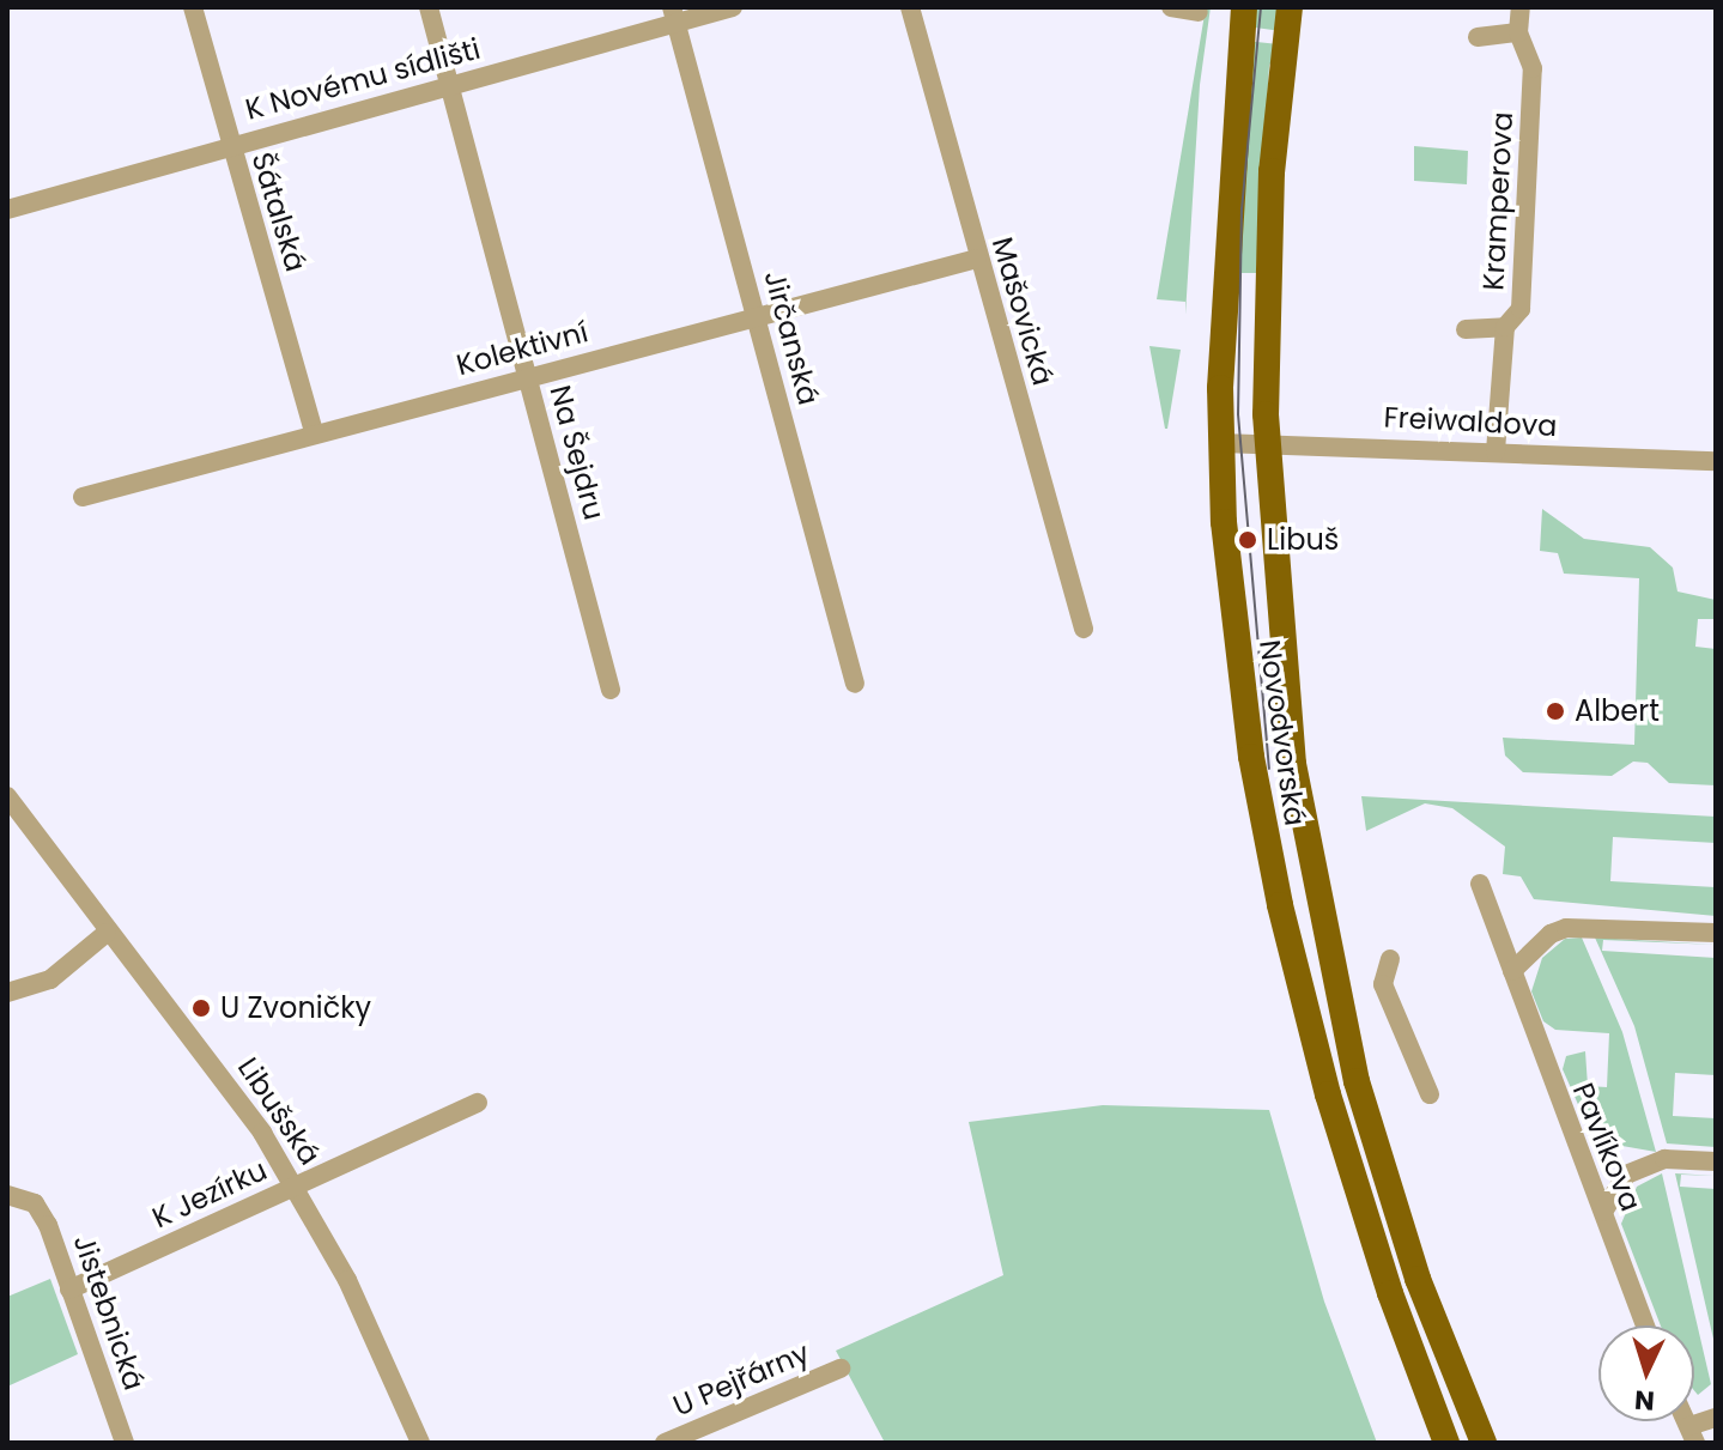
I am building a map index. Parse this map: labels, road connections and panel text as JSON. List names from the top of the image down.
{
  "streets": {
    "main road": ["Novodvorská"],
    "street": [
      "K Novému sídlišti",
      "Kramperova",
      "Šátalská",
      "Mašovická",
      "Jirčanská",
      "Kolektivní",
      "Freiwaldova",
      "Na Šejdru",
      "Libušská",
      "Pavlíkova",
      "K Jezírku",
      "Jistebnická",
      "U Pejřárny"
    ]
  },
  "crossings": [
    ["K Novému sídlišti", "Šátalská"],
    ["K Novému sídlišti", "Jirčanská"],
    ["K Novému sídlišti", "Na Šejdru"],
    ["Kramperova", "Freiwaldova"],
    ["Šátalská", "Kolektivní"],
    ["Mašovická", "Kolektivní"],
    ["Jirčanská", "Kolektivní"],
    ["Kolektivní", "Na Šejdru"],
    ["Freiwaldova", "Novodvorská"],
    ["Libušská", "K Jezírku"],
    ["K Jezírku", "Jistebnická"]
  ],
  "places": ["Libuš", "Albert", "U Zvoničky"],
  "north": "bottom"
}
